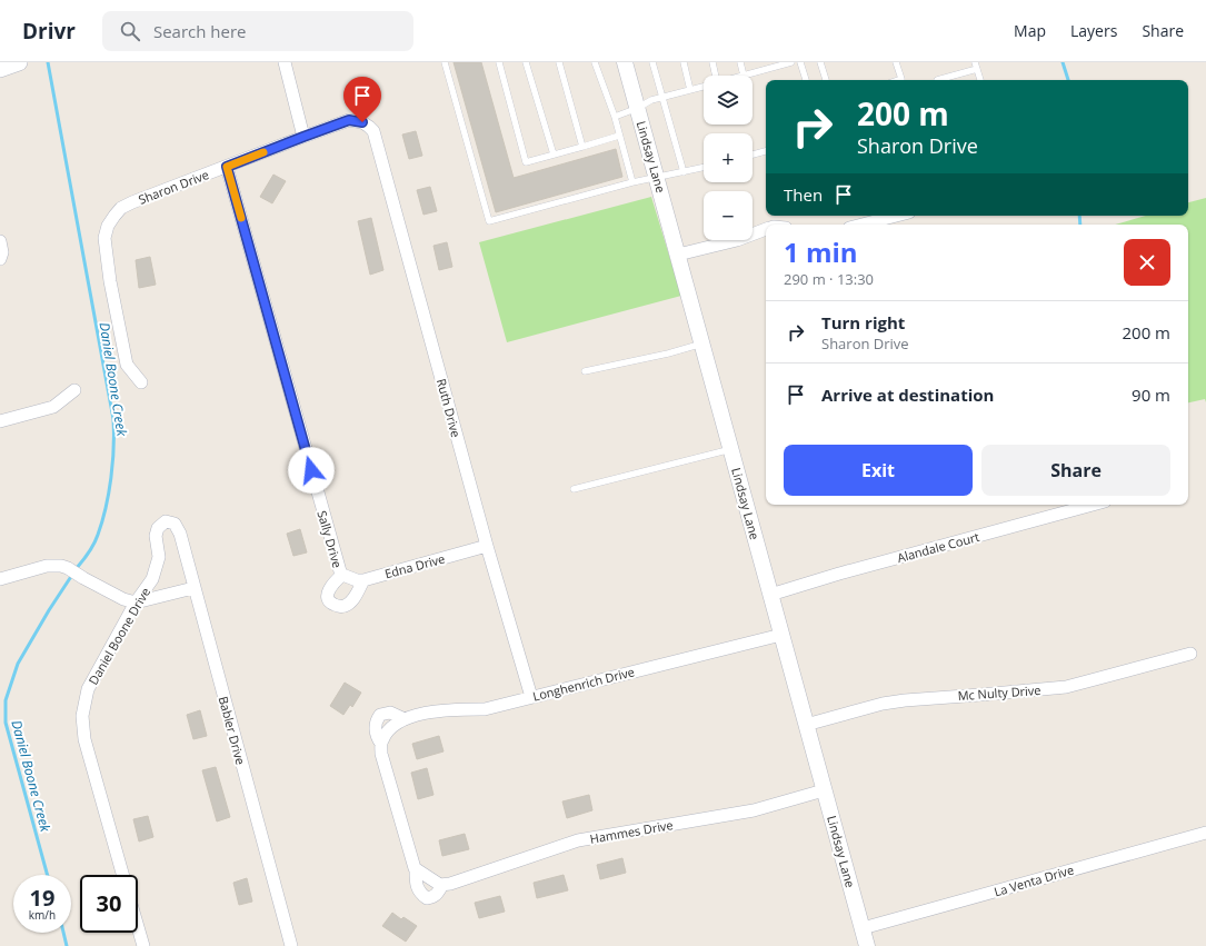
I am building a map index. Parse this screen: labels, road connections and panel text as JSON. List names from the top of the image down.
{
  "streets": {
    "street": [
      "Lindsay Lane",
      "Sharon Drive",
      "Ruth Drive",
      "Sally Drive",
      "Alandale Court",
      "Edna Drive",
      "Daniel Boone Drive",
      "Longhenrich Drive",
      "Mc Nulty Drive",
      "Babler Drive",
      "Hammes Drive",
      "La Venta Drive"
    ]
  },
  "crossings": [
    ["Lindsay Lane", "Alandale Court"],
    ["Lindsay Lane", "Longhenrich Drive"],
    ["Lindsay Lane", "Mc Nulty Drive"],
    ["Lindsay Lane", "Hammes Drive"],
    ["Lindsay Lane", "La Venta Drive"],
    ["Sharon Drive", "Ruth Drive"],
    ["Sharon Drive", "Sally Drive"],
    ["Ruth Drive", "Edna Drive"],
    ["Ruth Drive", "Longhenrich Drive"],
    ["Sally Drive", "Edna Drive"],
    ["Daniel Boone Drive", "Babler Drive"],
    ["Longhenrich Drive", "Hammes Drive"]
  ],
  "water": ["Daniel Boone Creek"],
  "page": {
    "header": "Drivr",
    "search": "Search here",
    "nav": ["Map", "Layers", "Share"],
    "map_buttons": ["+", "−"],
    "turn": ["200 m", "Sharon Drive"],
    "then": "Then",
    "heading": ["1 min", "290 m · 13:30"],
    "list": [
      {
        "name": "Turn right",
        "note": "Sharon Drive",
        "value": "200 m"
      },
      {
        "name": "Arrive at destination",
        "value": "90 m"
      }
    ],
    "buttons": ["Exit", "Share"],
    "speed": "19 km/h",
    "limit": "30"
  }
}
